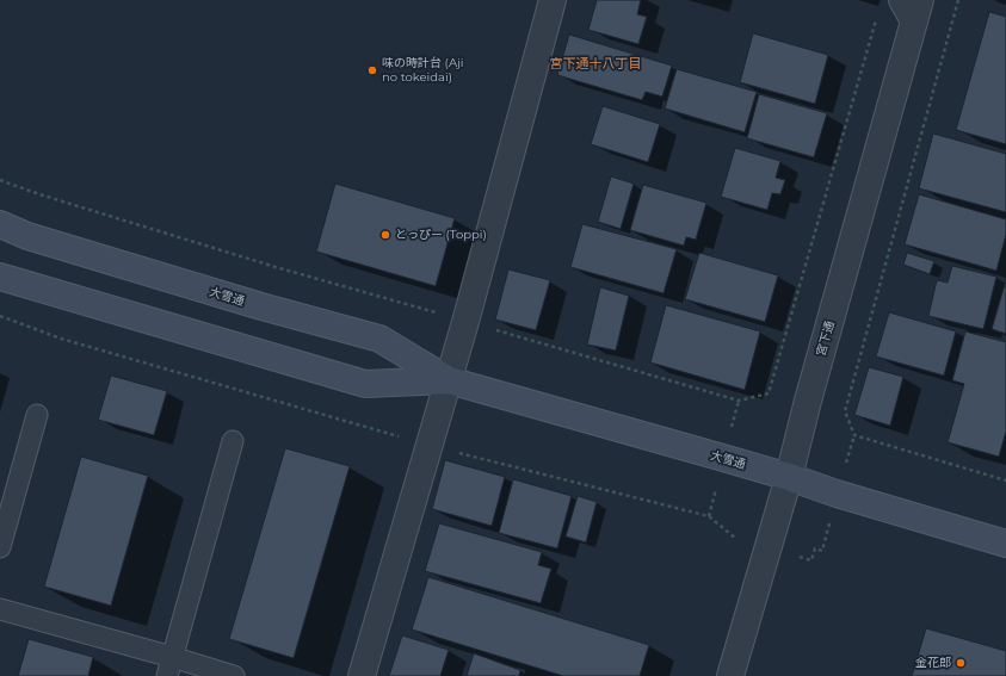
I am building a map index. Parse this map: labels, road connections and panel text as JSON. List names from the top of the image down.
{
  "streets": {
    "main road": ["大雪通"],
    "street": ["宮下通"]
  },
  "crossings": [
    ["大雪通", "宮下通"]
  ],
  "districts": ["宮下通十八丁目"],
  "places": ["味の時計台 (Aji no tokeidai)", "とっぴー (Toppi)", "金花郎"]
}
